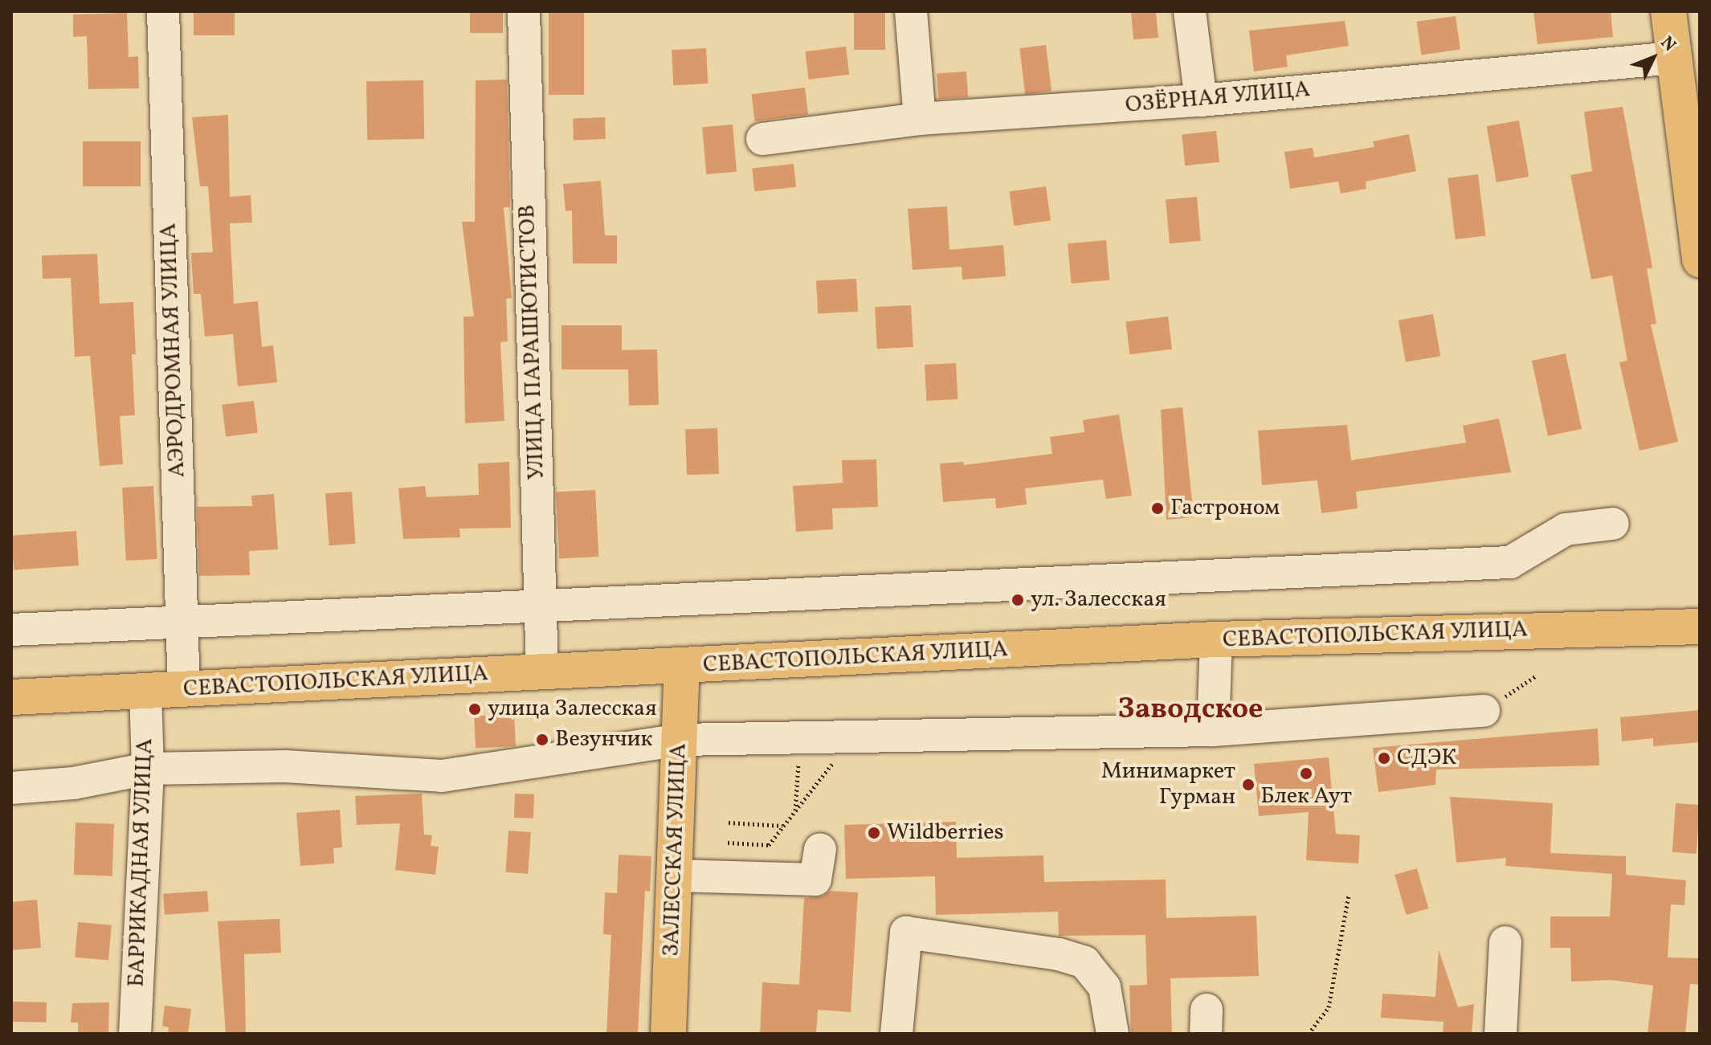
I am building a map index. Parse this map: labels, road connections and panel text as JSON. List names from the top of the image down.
{
  "streets": {
    "main road": ["СЕВАСТОПОЛЬСКАЯ УЛИЦА", "ЗАЛЕССКАЯ УЛИЦА"],
    "street": [
      "ОЗЁРНАЯ УЛИЦА",
      "УЛИЦА ПАРАШЮТИСТОВ",
      "АЭРОДРОМНАЯ УЛИЦА",
      "БАРРИКАДНАЯ УЛИЦА"
    ]
  },
  "crossings": [
    ["УЛИЦА ПАРАШЮТИСТОВ", "СЕВАСТОПОЛЬСКАЯ УЛИЦА"],
    ["АЭРОДРОМНАЯ УЛИЦА", "СЕВАСТОПОЛЬСКАЯ УЛИЦА"],
    ["СЕВАСТОПОЛЬСКАЯ УЛИЦА", "ЗАЛЕССКАЯ УЛИЦА"],
    ["СЕВАСТОПОЛЬСКАЯ УЛИЦА", "БАРРИКАДНАЯ УЛИЦА"]
  ],
  "districts": ["Заводское"],
  "places": [
    "Гастроном",
    "ул. Залесская",
    "улица Залесская",
    "Везунчик",
    "СДЭК",
    "Блек Аут",
    "Минимаркет Гурман",
    "Wildberries"
  ],
  "north": "top right"
}
